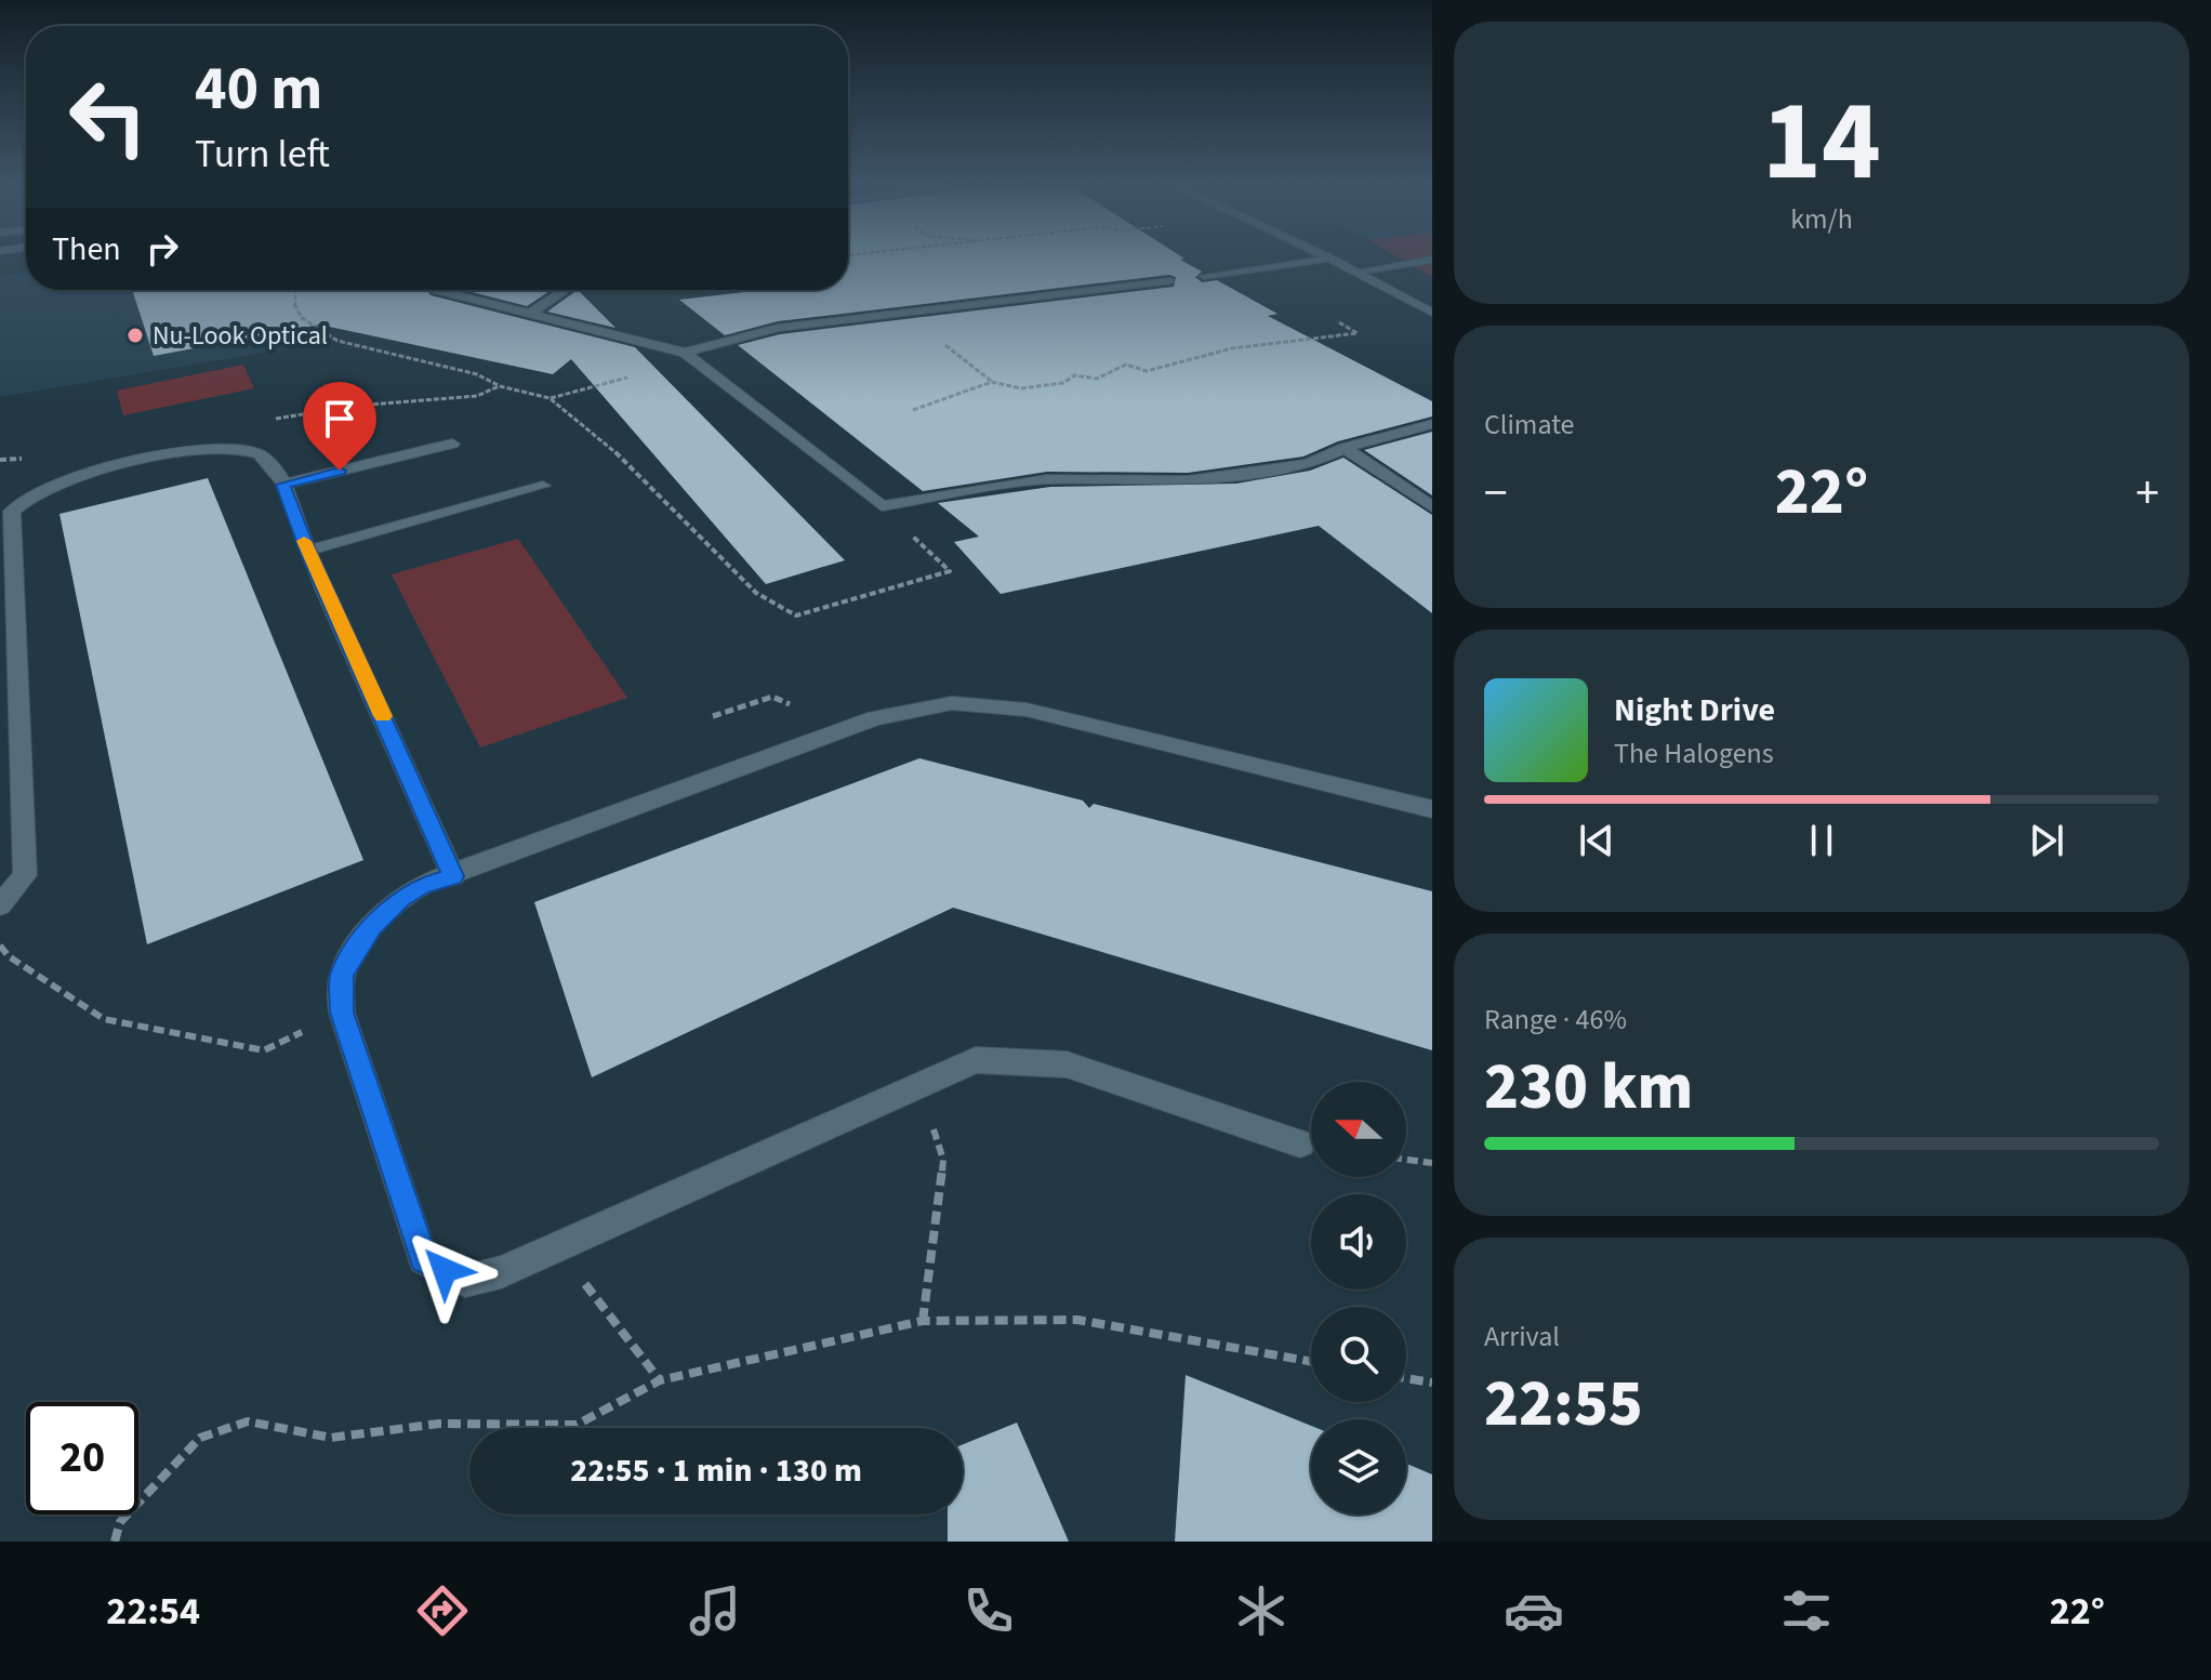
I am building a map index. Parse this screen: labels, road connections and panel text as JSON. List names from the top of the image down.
{
  "places": ["Nu-Look Optical"],
  "north": "left",
  "page": {
    "tile": [
      ["14", "km/h"],
      "Climate",
      ["Range · 46%", "230 km"],
      ["Arrival", "22:55"]
    ],
    "turn": ["40 m", "Turn left"],
    "then": "Then",
    "heat": ["−", "22°", "+"],
    "song": ["Night Drive", "The Halogens"],
    "limit": "20",
    "trip": "22:55 · 1 min · 130 m",
    "tabs": ["22:54", "22°"]
  }
}
